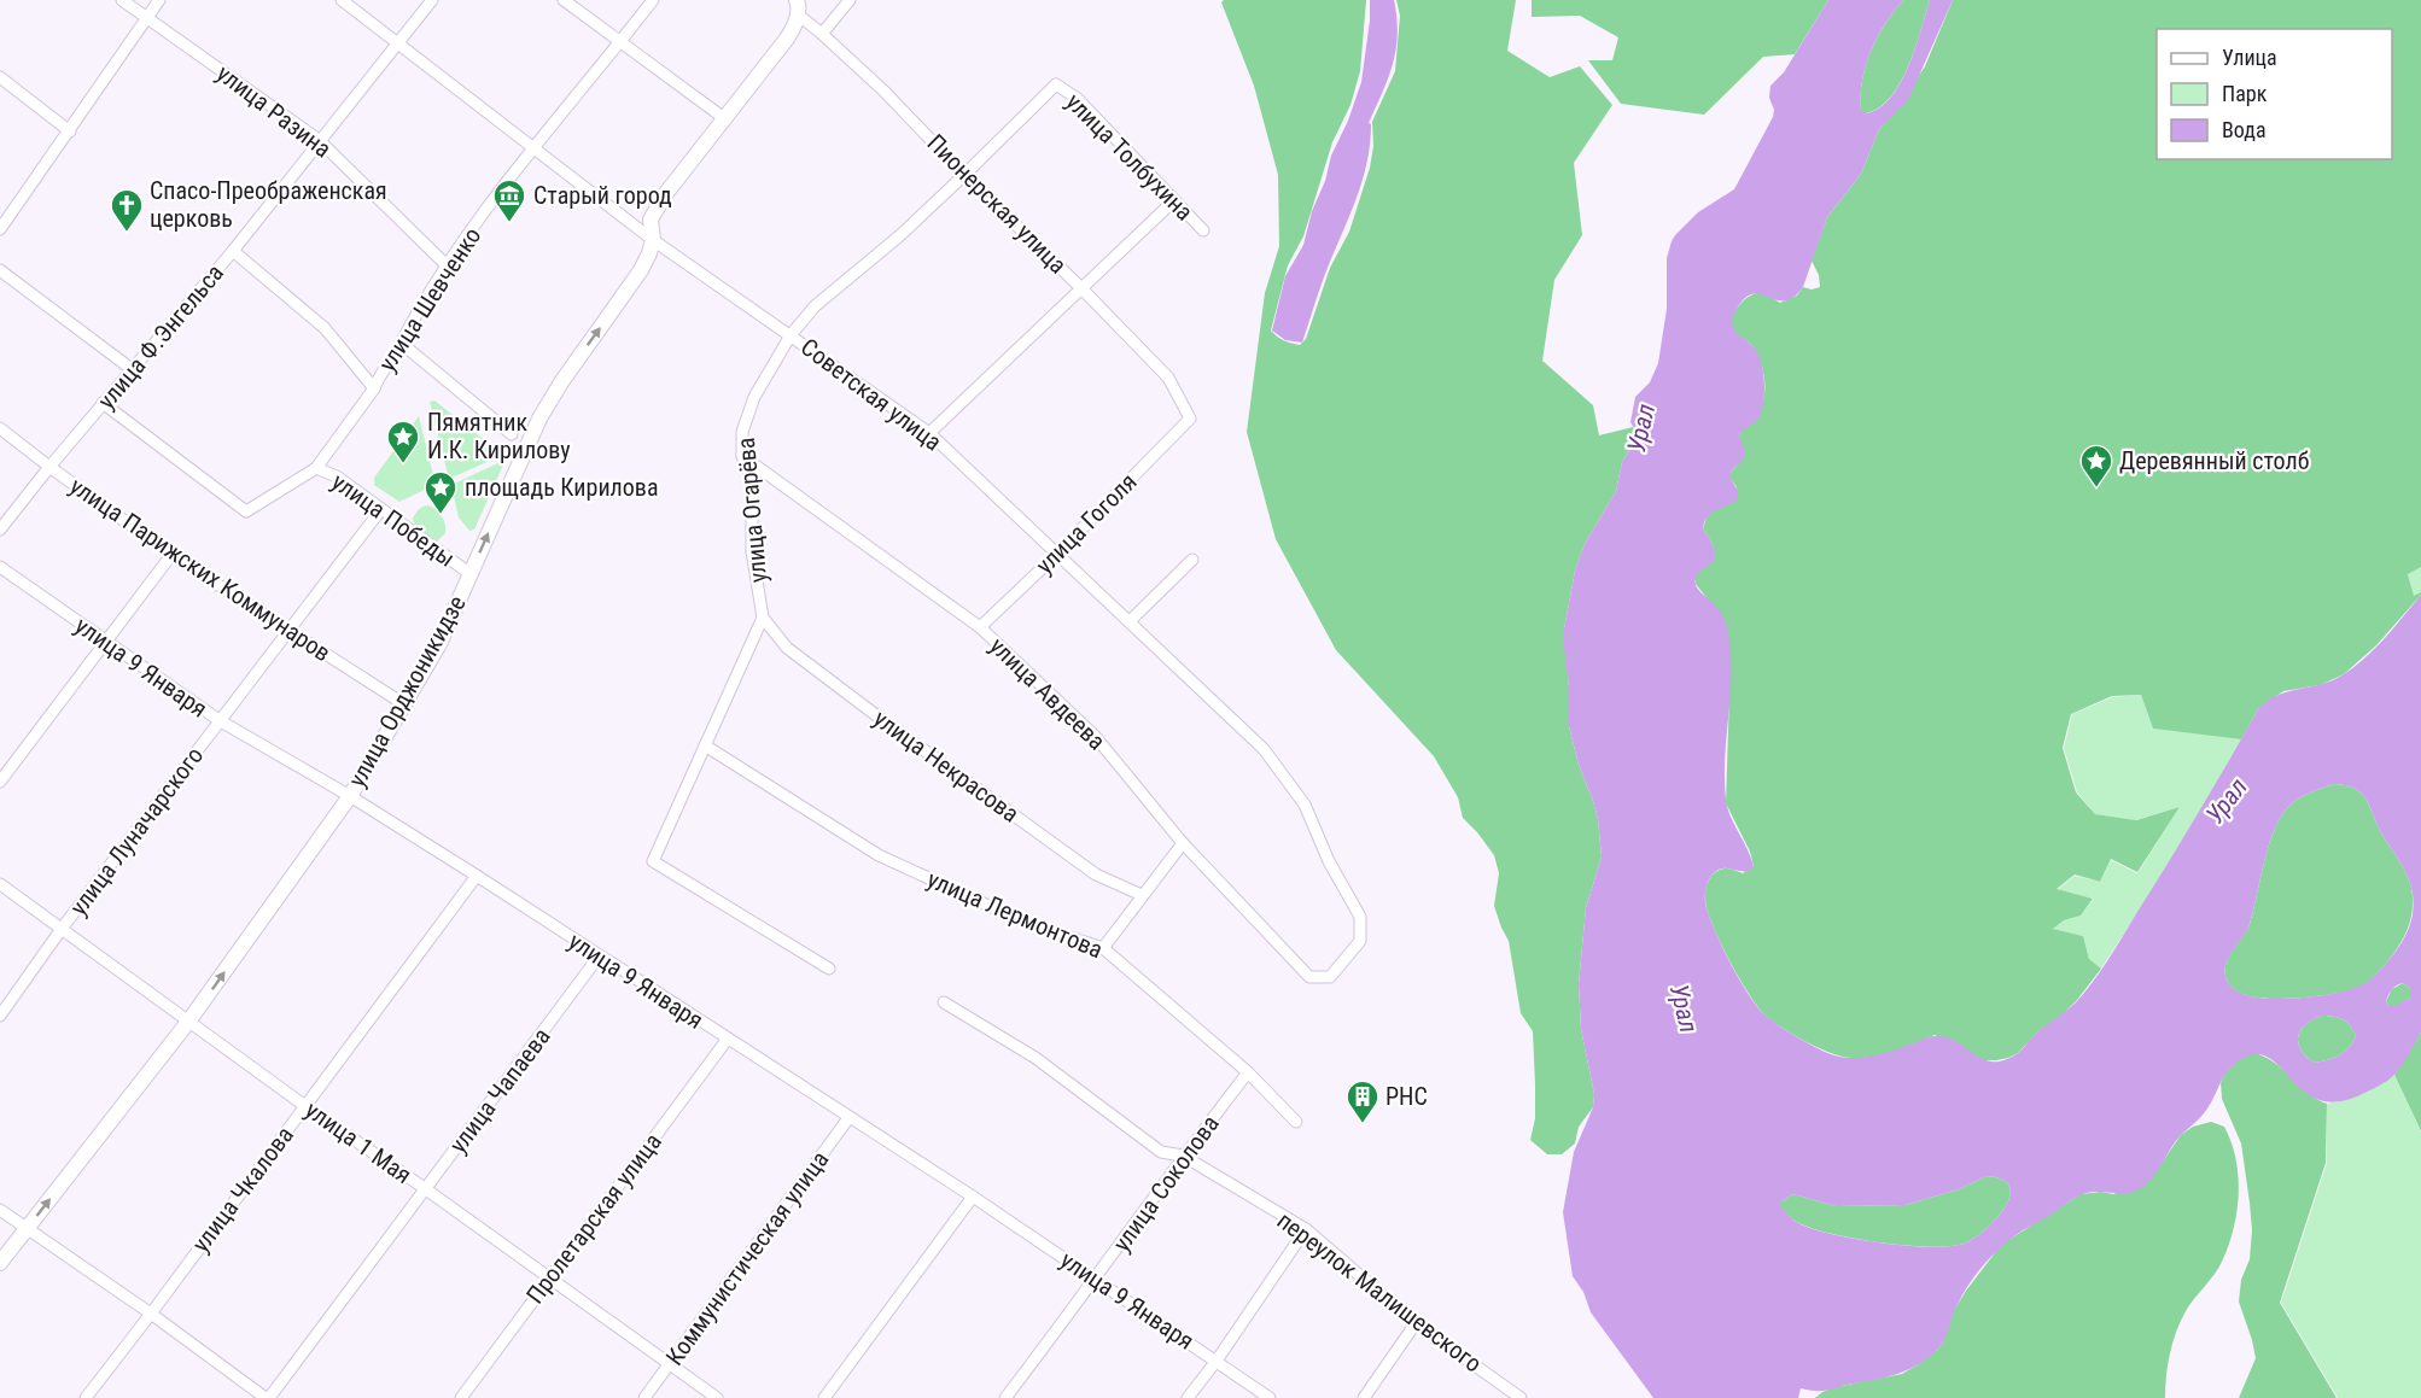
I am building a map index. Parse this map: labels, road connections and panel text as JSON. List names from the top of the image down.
{
  "streets": {
    "main road": ["улица Орджоникидзе"],
    "street": [
      "улица Разина",
      "улица Толбухина",
      "Пионерская улица",
      "улица Шевченко",
      "улица Ф.Энгельса",
      "Советская улица",
      "улица Огарёва",
      "улица Победы",
      "улица Гоголя",
      "улица Парижских Коммунаров",
      "улица 9 Января",
      "улица Авдеева",
      "улица Некрасова",
      "улица Луначарского",
      "улица Лермонтова",
      "улица Чапаева",
      "улица 1 Мая",
      "улица Соколова",
      "улица Чкалова",
      "Пролетарская улица",
      "Коммунистическая улица",
      "переулок Малишевского"
    ]
  },
  "crossings": [
    ["улица Разина", "улица Шевченко"],
    ["улица Разина", "улица Ф.Энгельса"],
    ["улица Толбухина", "улица Огарёва"],
    ["Пионерская улица", "улица Огарёва"],
    ["Пионерская улица", "улица Гоголя"],
    ["Пионерская улица", "улица Орджоникидзе"],
    ["улица Шевченко", "улица Ф.Энгельса"],
    ["улица Шевченко", "Советская улица"],
    ["улица Шевченко", "улица Победы"],
    ["улица Ф.Энгельса", "Советская улица"],
    ["улица Ф.Энгельса", "улица Парижских Коммунаров"],
    ["Советская улица", "улица Огарёва"],
    ["Советская улица", "улица Гоголя"],
    ["Советская улица", "улица Орджоникидзе"],
    ["Советская улица", "улица Авдеева"],
    ["улица Огарёва", "улица Авдеева"],
    ["улица Огарёва", "улица Некрасова"],
    ["улица Победы", "улица Орджоникидзе"],
    ["улица Победы", "улица Луначарского"],
    ["улица Гоголя", "улица Авдеева"],
    ["улица Парижских Коммунаров", "улица Орджоникидзе"],
    ["улица Парижских Коммунаров", "улица Луначарского"],
    ["улица 9 Января", "улица Орджоникидзе"],
    ["улица 9 Января", "улица Луначарского"],
    ["улица 9 Января", "улица Чапаева"],
    ["улица 9 Января", "улица Соколова"],
    ["улица 9 Января", "улица Чкалова"],
    ["улица 9 Января", "Пролетарская улица"],
    ["улица 9 Января", "Коммунистическая улица"],
    ["улица Орджоникидзе", "улица 1 Мая"],
    ["улица Луначарского", "улица 1 Мая"],
    ["улица Лермонтова", "улица Соколова"],
    ["улица Чапаева", "улица 1 Мая"],
    ["улица 1 Мая", "улица Чкалова"],
    ["улица 1 Мая", "Пролетарская улица"],
    ["улица 1 Мая", "Коммунистическая улица"],
    ["улица Соколова", "переулок Малишевского"]
  ],
  "one_way": ["улица Орджоникидзе"],
  "water": ["Урал"],
  "places": {
    "museum": ["Старый город"],
    "church": ["Спасо-Преображенская церковь"],
    "place": ["Пямятник И.К. Кирилову", "Деревянный столб", "площадь Кирилова"],
    "building": ["РНС"]
  },
  "legend": ["Улица", "Парк", "Вода"]
}
